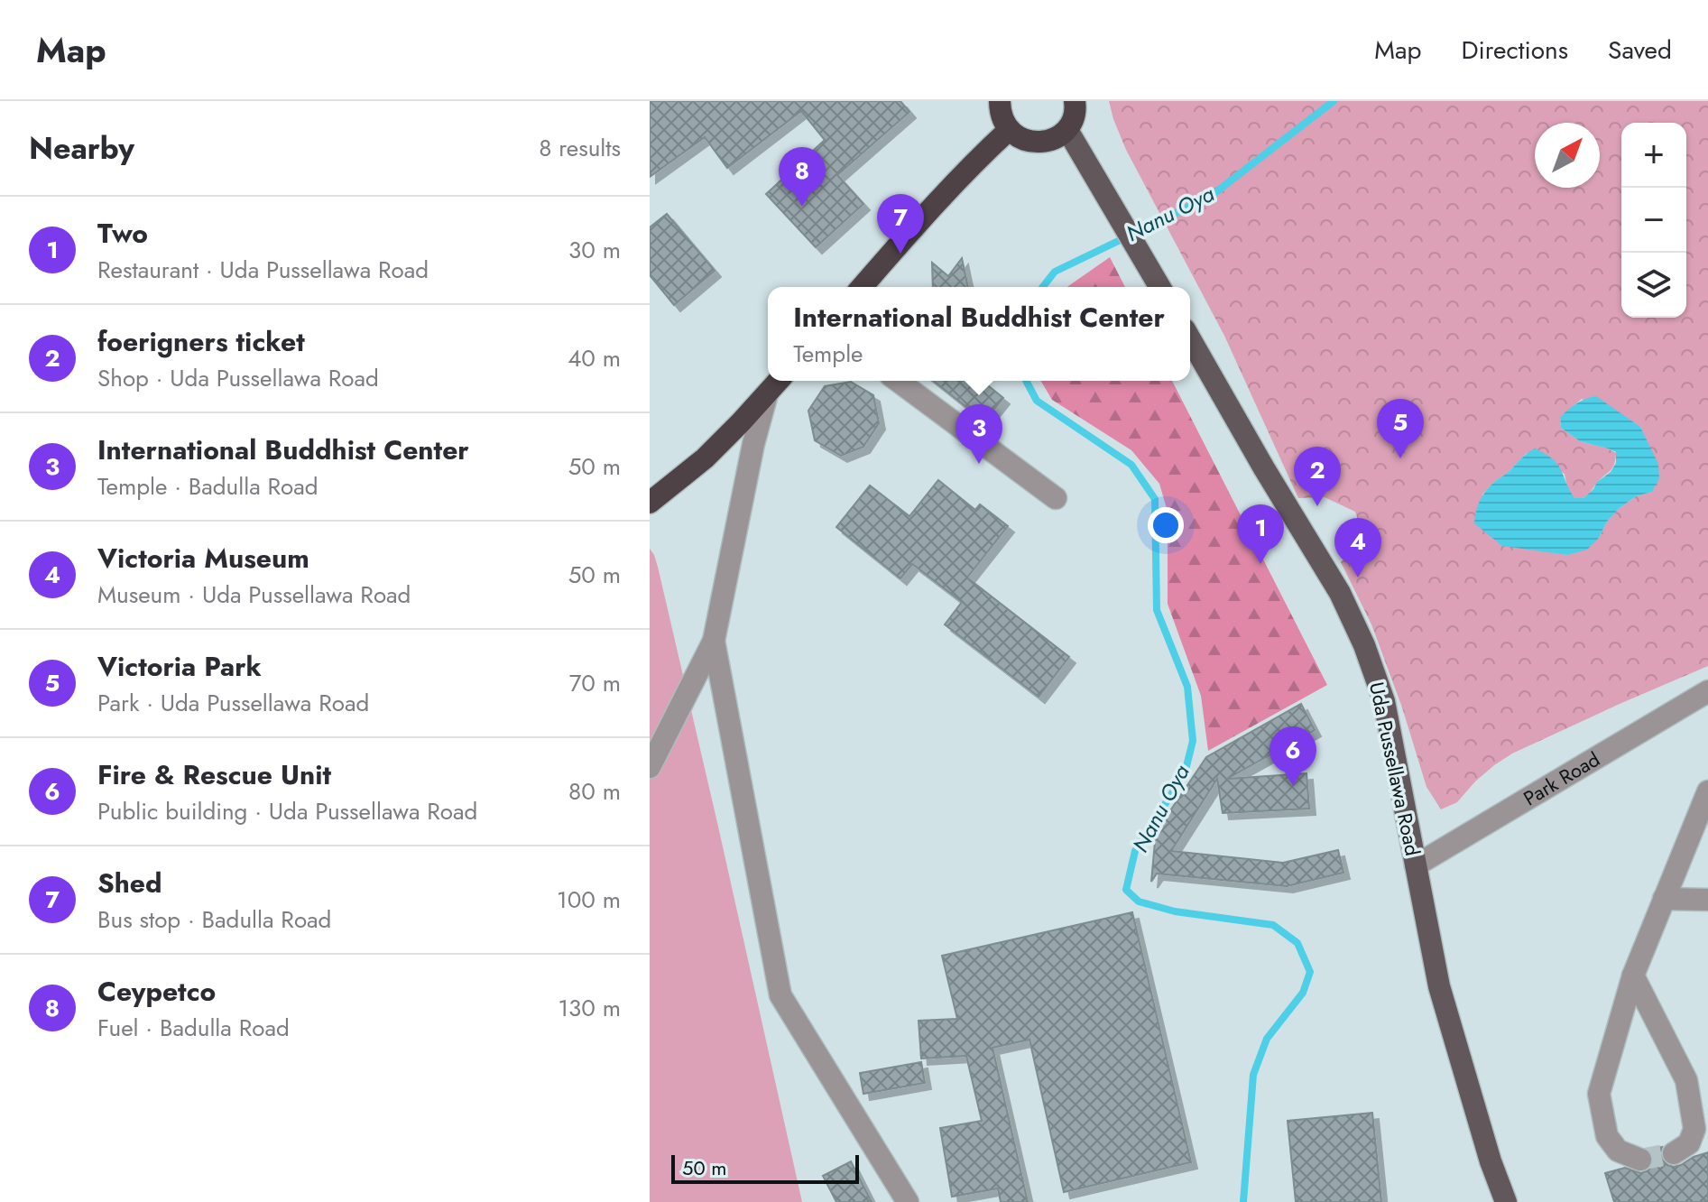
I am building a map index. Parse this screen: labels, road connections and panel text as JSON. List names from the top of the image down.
{
  "streets": {
    "main road": ["Uda Pussellawa Road"],
    "street": ["Park Road"]
  },
  "crossings": [
    ["Uda Pussellawa Road", "Park Road"]
  ],
  "water": ["Nanu Oya"],
  "scale_bar": "50 m",
  "north": "top right",
  "page": {
    "header": "Map",
    "nav": ["Map", "Directions", "Saved"],
    "heading": ["Nearby", "8 results"],
    "map_buttons": ["+", "−"],
    "pins": [
      "8",
      "7",
      "5",
      "3",
      "2",
      "1",
      "4",
      "6"
    ],
    "list": [
      {
        "mark": "1",
        "name": "Two",
        "note": "Restaurant · Uda Pussellawa Road",
        "value": "30 m"
      },
      {
        "mark": "2",
        "name": "foerigners ticket",
        "note": "Shop · Uda Pussellawa Road",
        "value": "40 m"
      },
      {
        "mark": "3",
        "name": "International Buddhist Center",
        "note": "Temple · Badulla Road",
        "value": "50 m"
      },
      {
        "mark": "4",
        "name": "Victoria Museum",
        "note": "Museum · Uda Pussellawa Road",
        "value": "50 m"
      },
      {
        "mark": "5",
        "name": "Victoria Park",
        "note": "Park · Uda Pussellawa Road",
        "value": "70 m"
      },
      {
        "mark": "6",
        "name": "Fire & Rescue Unit",
        "note": "Public building · Uda Pussellawa Road",
        "value": "80 m"
      },
      {
        "mark": "7",
        "name": "Shed",
        "note": "Bus stop · Badulla Road",
        "value": "100 m"
      },
      {
        "mark": "8",
        "name": "Ceypetco",
        "note": "Fuel · Badulla Road",
        "value": "130 m"
      }
    ],
    "popup": ["International Buddhist Center", "Temple"],
    "scale": "50 m"
  }
}
